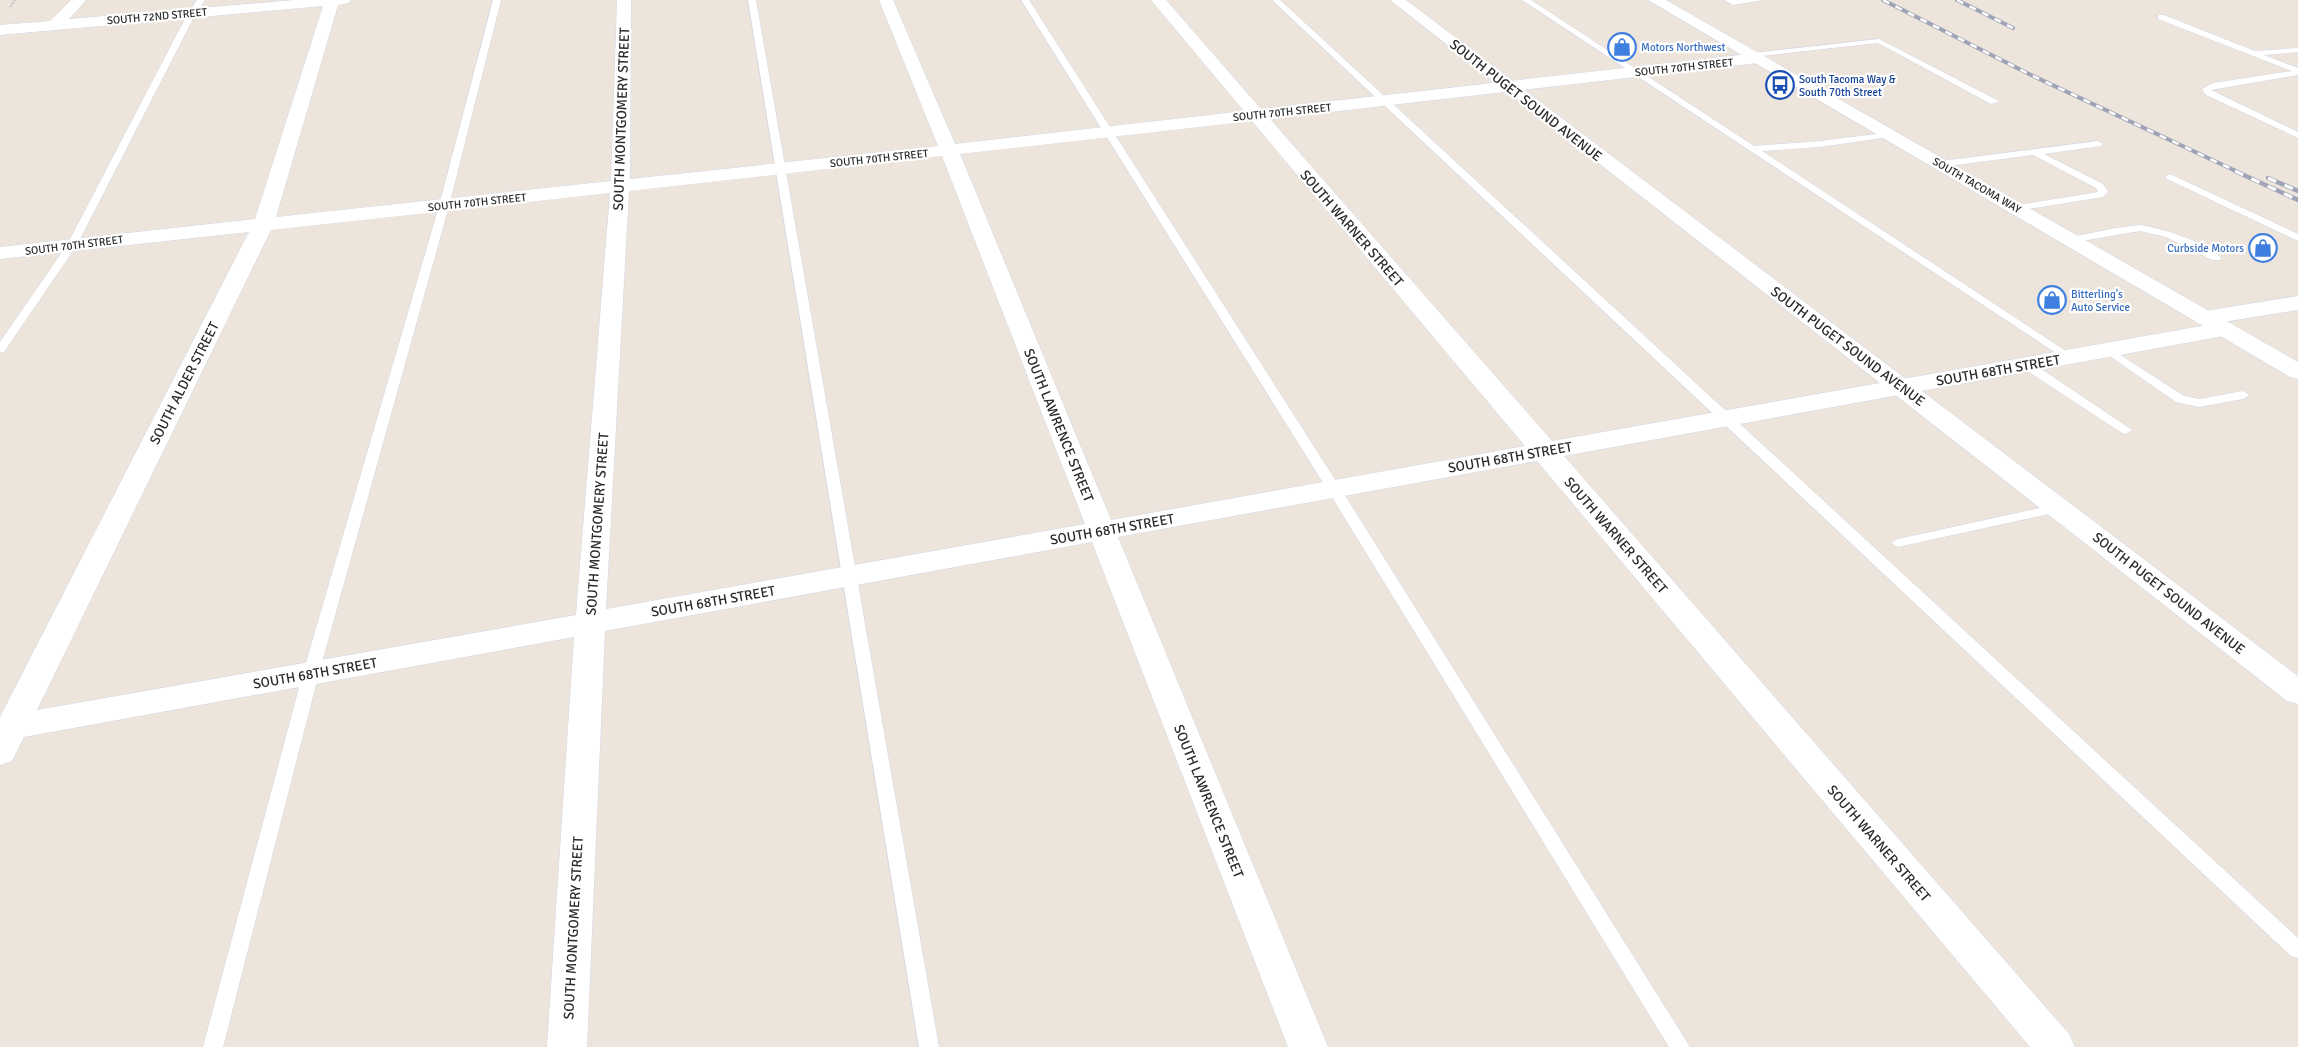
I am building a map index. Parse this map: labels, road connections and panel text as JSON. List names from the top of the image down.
{
  "streets": {
    "street": [
      "SOUTH 72ND STREET",
      "SOUTH 70TH STREET",
      "SOUTH PUGET SOUND AVENUE",
      "SOUTH MONTGOMERY STREET",
      "SOUTH TACOMA WAY",
      "SOUTH WARNER STREET",
      "SOUTH 68TH STREET",
      "SOUTH ALDER STREET",
      "SOUTH LAWRENCE STREET"
    ]
  },
  "crossings": [
    ["SOUTH 72ND STREET", "SOUTH ALDER STREET"],
    ["SOUTH 70TH STREET", "SOUTH PUGET SOUND AVENUE"],
    ["SOUTH 70TH STREET", "SOUTH MONTGOMERY STREET"],
    ["SOUTH 70TH STREET", "SOUTH TACOMA WAY"],
    ["SOUTH 70TH STREET", "SOUTH WARNER STREET"],
    ["SOUTH 70TH STREET", "SOUTH ALDER STREET"],
    ["SOUTH 70TH STREET", "SOUTH LAWRENCE STREET"],
    ["SOUTH PUGET SOUND AVENUE", "SOUTH 68TH STREET"],
    ["SOUTH MONTGOMERY STREET", "SOUTH 68TH STREET"],
    ["SOUTH TACOMA WAY", "SOUTH 68TH STREET"],
    ["SOUTH WARNER STREET", "SOUTH 68TH STREET"],
    ["SOUTH 68TH STREET", "SOUTH ALDER STREET"],
    ["SOUTH 68TH STREET", "SOUTH LAWRENCE STREET"]
  ],
  "places": {
    "shop": ["Motors Northwest", "Curbside Motors", "Bitterling's Auto Service"],
    "bus stop": ["South Tacoma Way & South 70th Street"]
  }
}
